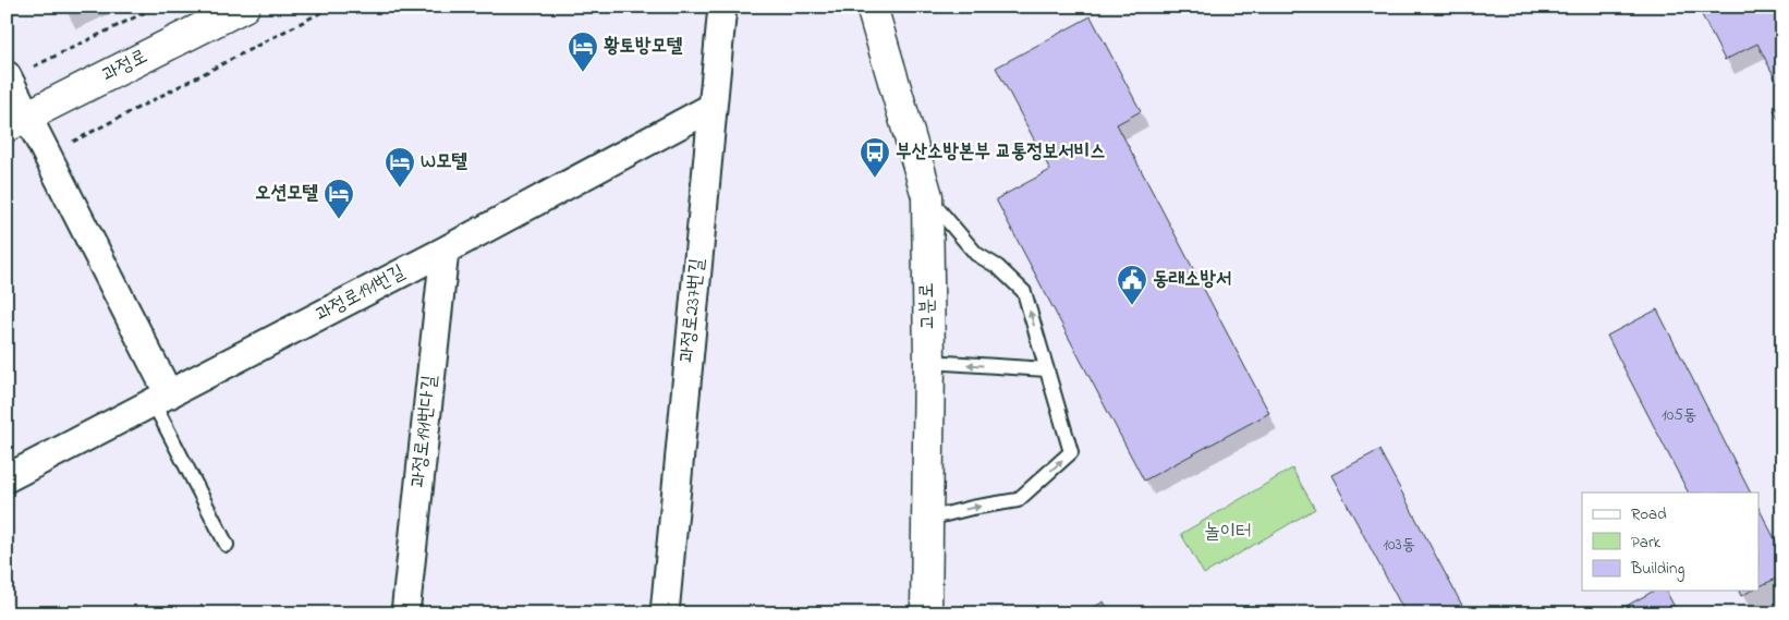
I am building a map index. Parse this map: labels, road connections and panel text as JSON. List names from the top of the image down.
{
  "streets": {
    "main road": ["과정로", "고분로"],
    "street": ["과정로191번길", "과정로237번길", "과정로191번다길"]
  },
  "crossings": [
    ["과정로191번길", "과정로237번길"],
    ["과정로191번길", "과정로191번다길"]
  ],
  "parks": ["놀이터"],
  "places": {
    "hotel": ["황토방모텔", "W모텔", "오션모텔"],
    "bus stop": ["부산소방본부 교통정보서비스"],
    "public building": ["동래소방서"]
  },
  "house_numbers": ["105동", "103동"],
  "legend": ["Road", "Park", "Building"]
}
